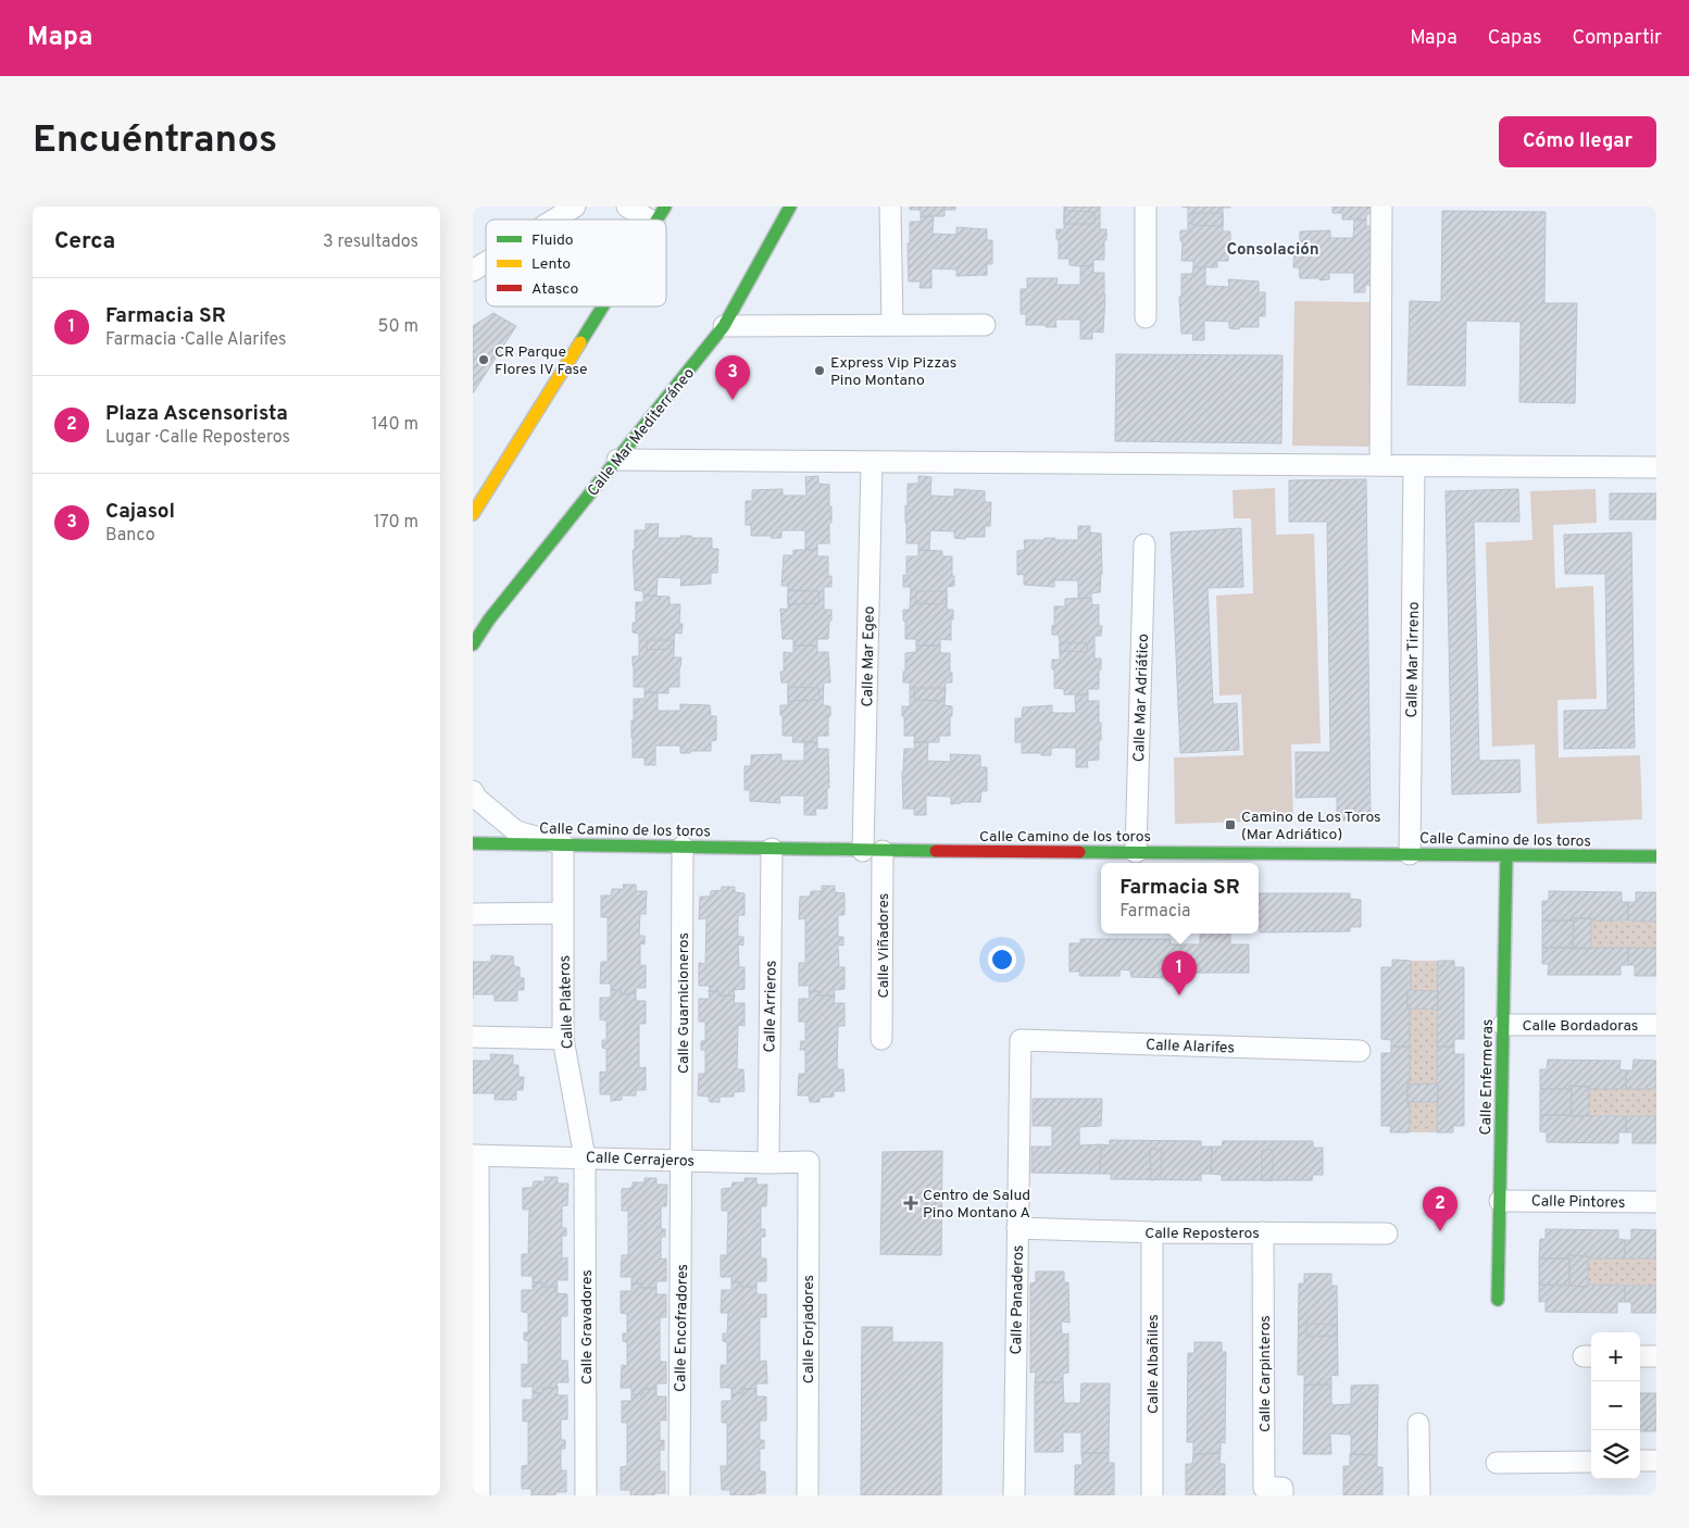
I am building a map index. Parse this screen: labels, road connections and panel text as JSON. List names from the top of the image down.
{
  "streets": {
    "street": [
      "Calle Mar Mediterráneo",
      "Calle Mar Egeo",
      "Calle Mar Tirreno",
      "Calle Mar Adriático",
      "Calle Camino de los toros",
      "Calle Viñadores",
      "Calle Plateros",
      "Calle Guarnicioneros",
      "Calle Arrieros",
      "Calle Bordadoras",
      "Calle Alarifes",
      "Calle Enfermeras",
      "Calle Cerrajeros",
      "Calle Pintores",
      "Calle Reposteros",
      "Calle Panaderos",
      "Calle Gravadores",
      "Calle Encofradores",
      "Calle Forjadores",
      "Calle Albañiles",
      "Calle Carpinteros"
    ]
  },
  "crossings": [
    ["Calle Mar Egeo", "Calle Camino de los toros"],
    ["Calle Mar Tirreno", "Calle Camino de los toros"],
    ["Calle Mar Adriático", "Calle Camino de los toros"],
    ["Calle Camino de los toros", "Calle Viñadores"],
    ["Calle Camino de los toros", "Calle Plateros"],
    ["Calle Camino de los toros", "Calle Guarnicioneros"],
    ["Calle Camino de los toros", "Calle Arrieros"],
    ["Calle Camino de los toros", "Calle Enfermeras"],
    ["Calle Plateros", "Calle Cerrajeros"],
    ["Calle Plateros", "Calle Gravadores"],
    ["Calle Guarnicioneros", "Calle Cerrajeros"],
    ["Calle Guarnicioneros", "Calle Encofradores"],
    ["Calle Arrieros", "Calle Cerrajeros"],
    ["Calle Bordadoras", "Calle Enfermeras"],
    ["Calle Alarifes", "Calle Panaderos"],
    ["Calle Enfermeras", "Calle Pintores"],
    ["Calle Cerrajeros", "Calle Gravadores"],
    ["Calle Cerrajeros", "Calle Encofradores"],
    ["Calle Cerrajeros", "Calle Forjadores"],
    ["Calle Reposteros", "Calle Panaderos"],
    ["Calle Reposteros", "Calle Albañiles"],
    ["Calle Reposteros", "Calle Carpinteros"]
  ],
  "districts": ["Consolación"],
  "places": {
    "other": ["CR Parque Flores IV Fase", "Express Vip Pizzas Pino Montano"],
    "transit": ["Camino de Los Toros (Mar Adriático)"],
    "health": ["Centro de Salud Pino Montano A"]
  },
  "legend": ["Fluido", "Lento", "Atasco"],
  "page": {
    "header": "Mapa",
    "nav": ["Mapa", "Capas", "Compartir"],
    "buttons": "Cómo llegar",
    "title": "Encuéntranos",
    "heading": ["Cerca", "3 resultados"],
    "list": [
      {
        "mark": "1",
        "name": "Farmacia SR",
        "note": "Farmacia · Calle Alarifes",
        "value": "50 m"
      },
      {
        "mark": "2",
        "name": "Plaza Ascensorista",
        "note": "Lugar · Calle Reposteros",
        "value": "140 m"
      },
      {
        "mark": "3",
        "name": "Cajasol",
        "note": "Banco",
        "value": "170 m"
      }
    ],
    "pins": ["3", "1", "2"],
    "popup": ["Farmacia SR", "Farmacia"],
    "map_buttons": ["+", "−"]
  }
}
